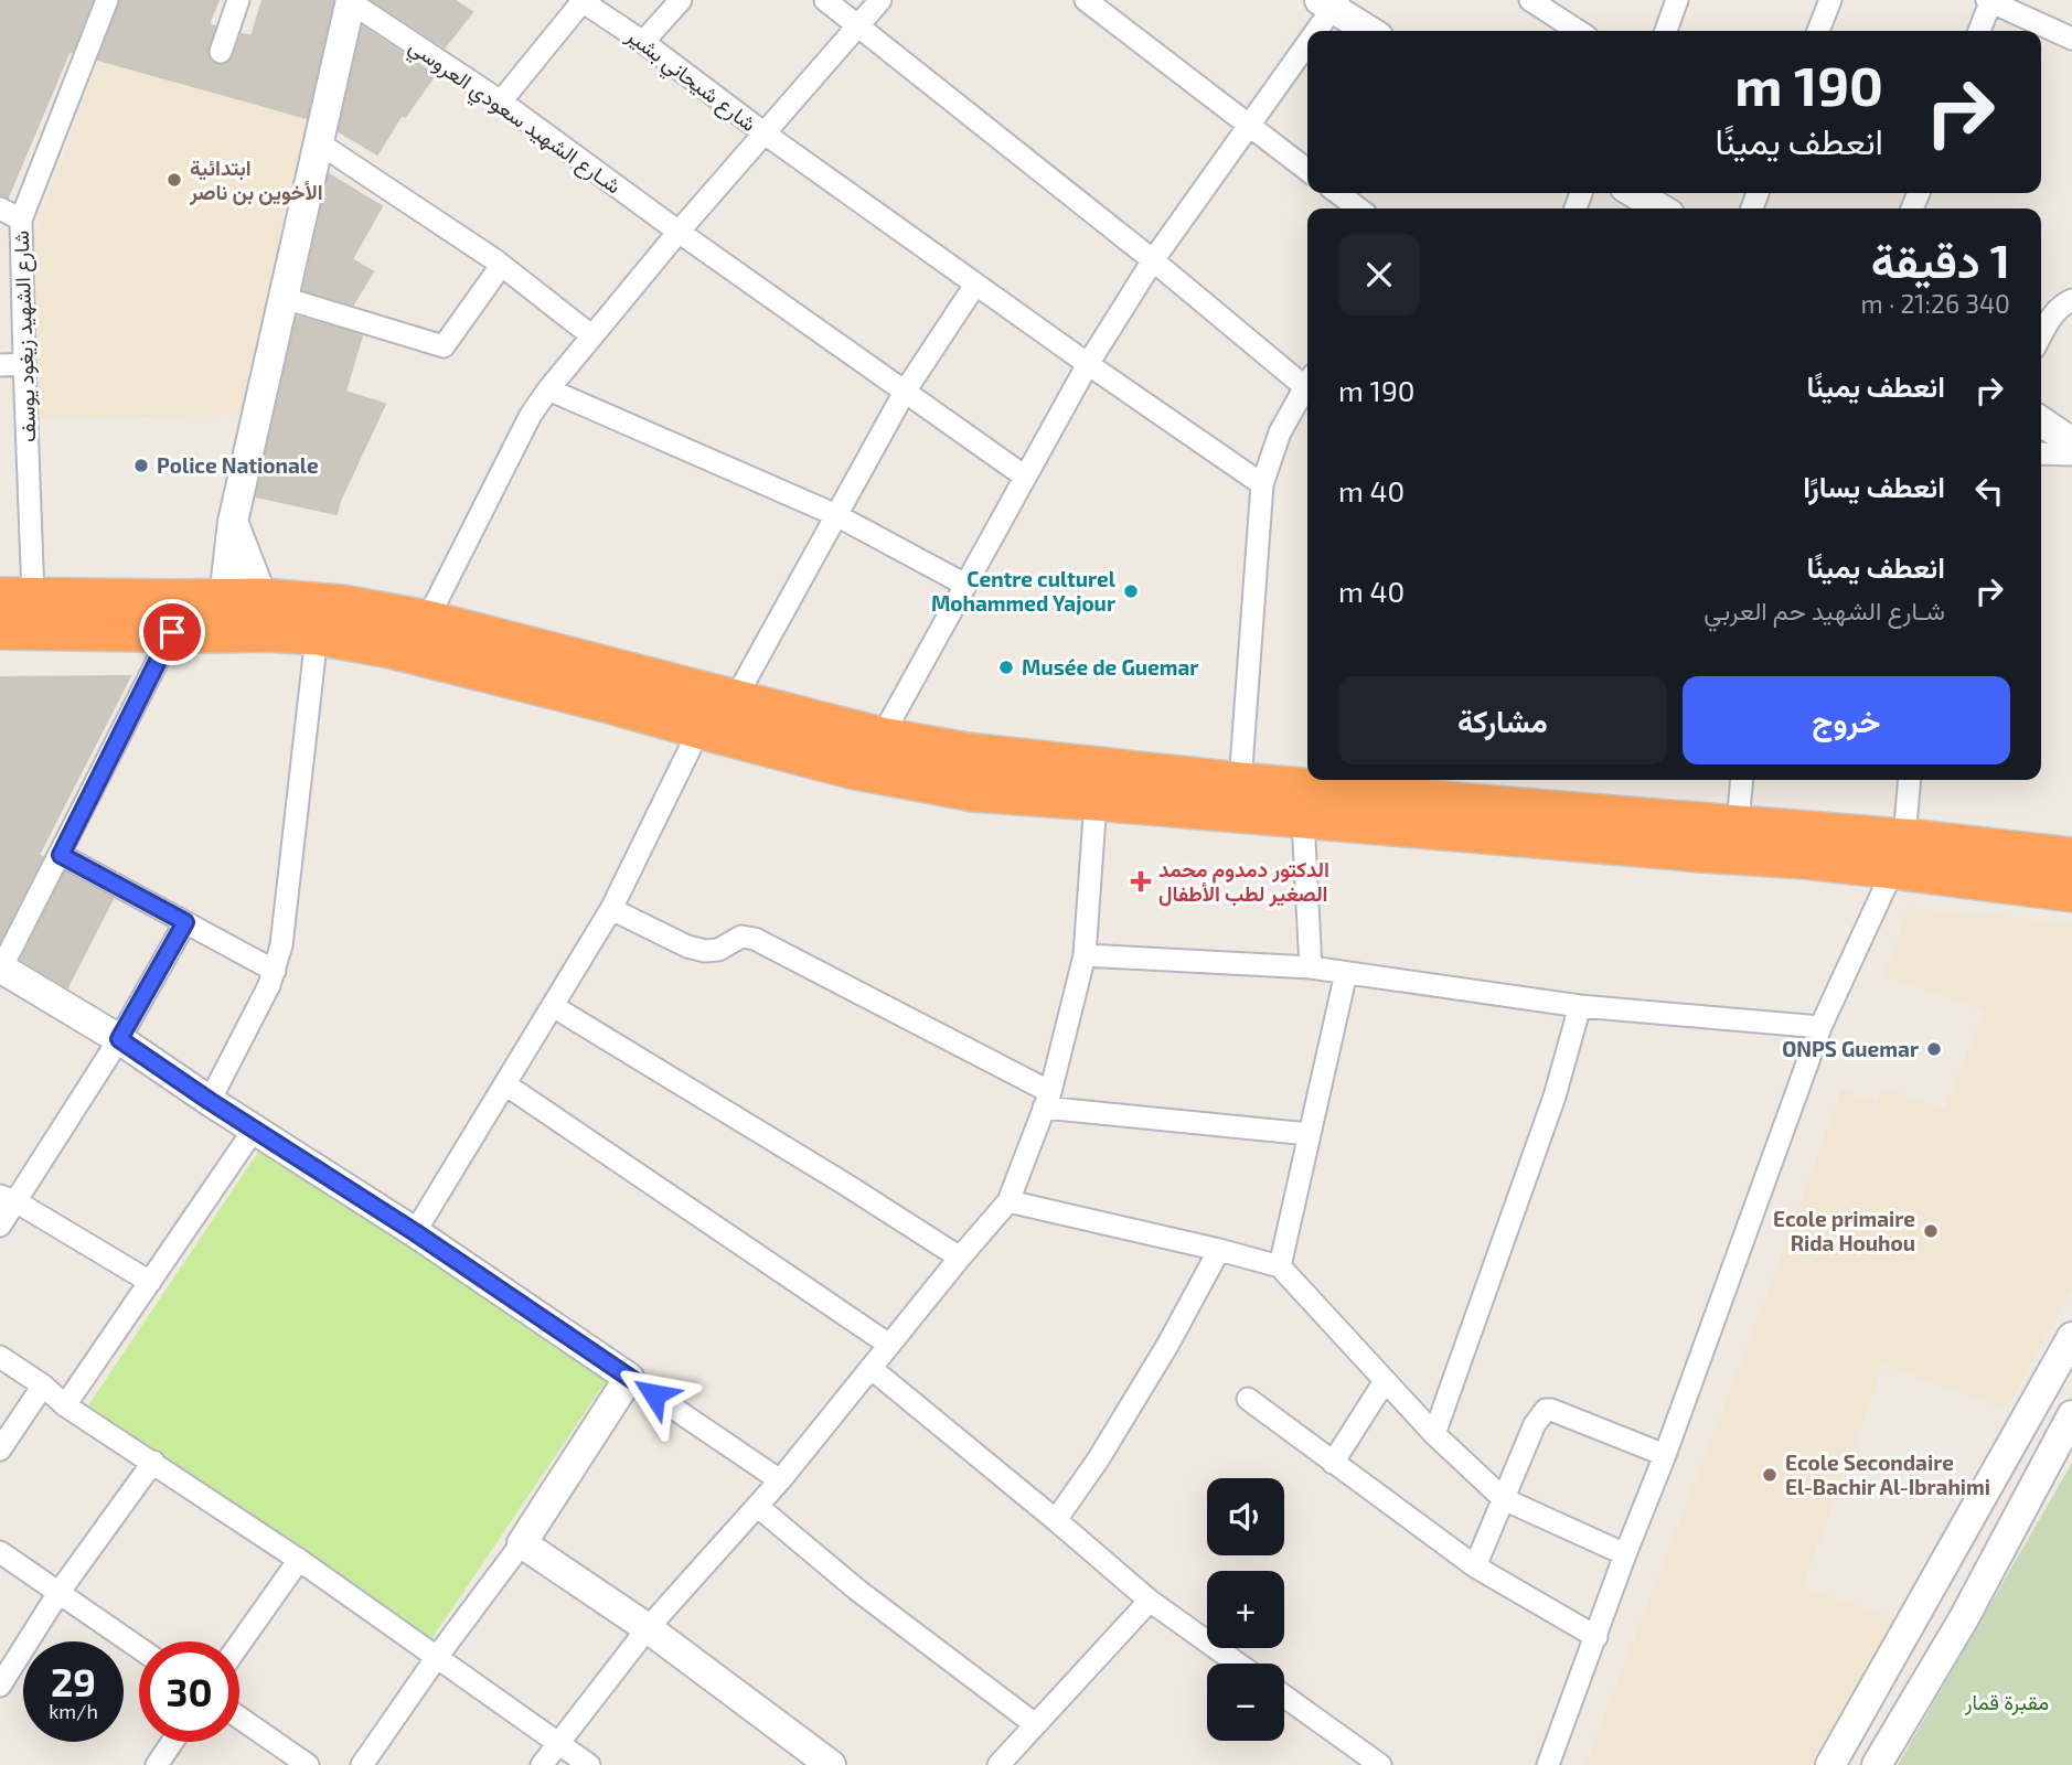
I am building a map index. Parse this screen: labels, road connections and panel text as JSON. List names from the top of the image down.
{
  "streets": {
    "street": ["شارع شيحاني بشير", "شـارع الشهيد سعودي العروسي", "شارع الشهيد زيغود يوسف"]
  },
  "parks": ["مقبرة قمار"],
  "places": {
    "other": [
      "ابتدائية الأخوين بن ناصر",
      "Police Nationale",
      "Centre culturel Mohammed Yajour",
      "Musée de Guemar",
      "ONPS Guemar",
      "Ecole primaire Rida Houhou",
      "Ecole Secondaire El-Bachir Al-Ibrahimi"
    ],
    "health": ["الدكتور دمدوم محمد الصغير لطب الأطفال"]
  },
  "page": {
    "turn": ["190 m", "انعطف يمينًا"],
    "heading": ["1 دقيقة", "340 m · 21:26"],
    "list": [
      {
        "name": "انعطف يمينًا",
        "value": "190 m"
      },
      {
        "name": "انعطف يسارًا",
        "value": "40 m"
      },
      {
        "name": "انعطف يمينًا",
        "note": "شـارع الشهيد حم العربي",
        "value": "40 m"
      }
    ],
    "buttons": ["خروج", "مشاركة"],
    "map_buttons": ["+", "−"],
    "speed": "29 km/h",
    "limit": "30"
  }
}
